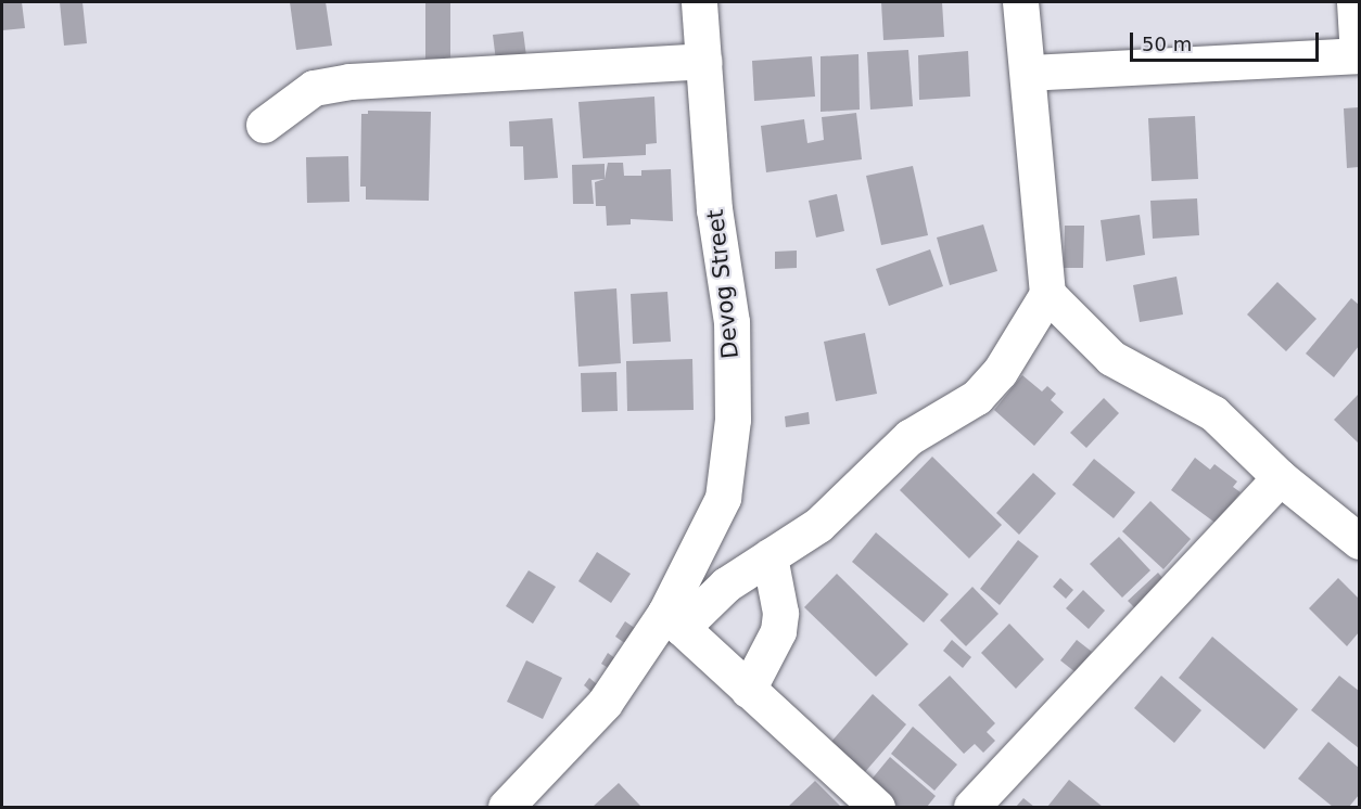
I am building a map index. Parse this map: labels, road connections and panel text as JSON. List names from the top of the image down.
{
  "streets": {
    "street": ["Devog Street"]
  },
  "scale_bar": "50 m"
}
